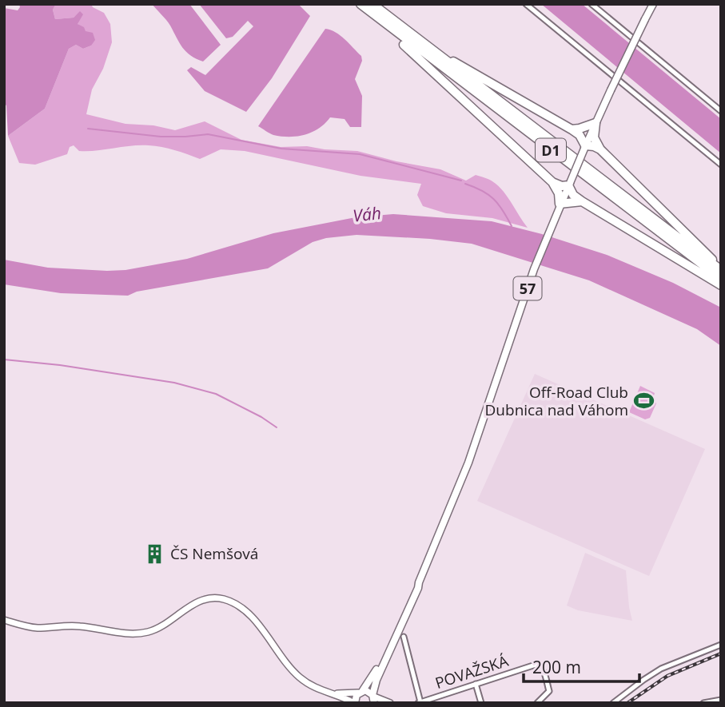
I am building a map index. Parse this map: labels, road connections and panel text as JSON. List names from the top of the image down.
{
  "streets": {
    "highway": ["D1"],
    "main road": ["57"],
    "street": ["POVAŽSKÁ"]
  },
  "water": ["Váh"],
  "places": {
    "sports": ["Off-Road Club Dubnica nad Váhom"],
    "building": ["ČS Nemšová"]
  },
  "scale_bar": "200 m"
}
